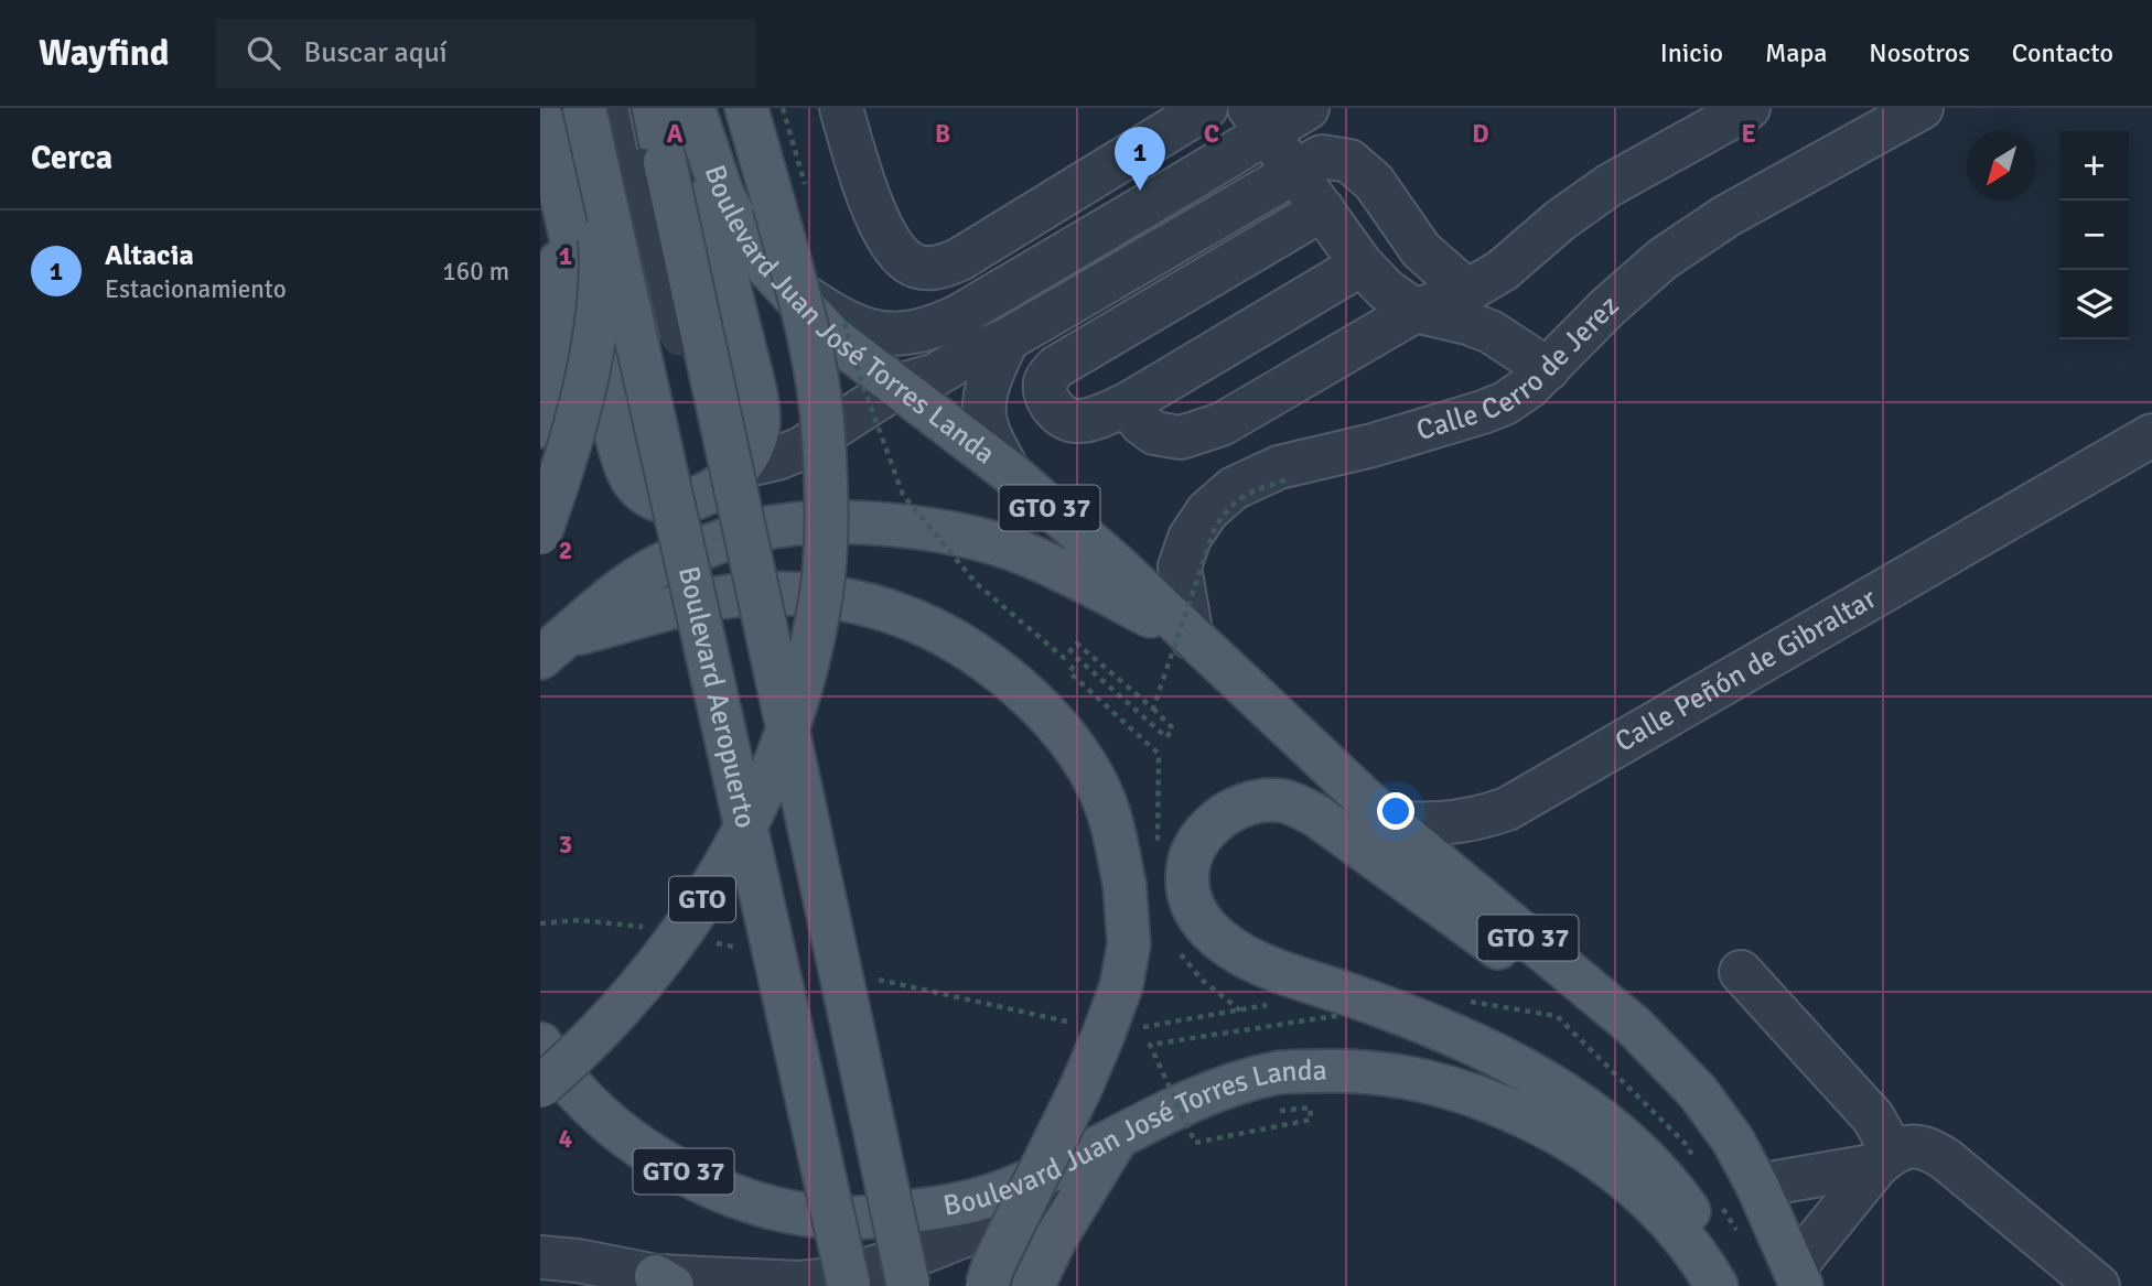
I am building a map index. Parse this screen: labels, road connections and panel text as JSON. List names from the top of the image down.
{
  "streets": {
    "main road": [
      "Boulevard Juan José Torres Landa",
      "GTO 37",
      "Boulevard Aeropuerto",
      "GTO"
    ],
    "street": ["Calle Cerro de Jerez", "Calle Peñón de Gibraltar"]
  },
  "crossings": [
    ["Boulevard Juan José Torres Landa", "Calle Cerro de Jerez"],
    ["Boulevard Juan José Torres Landa", "Calle Peñón de Gibraltar"]
  ],
  "north": "bottom left",
  "page": {
    "header": "Wayfind",
    "search": "Buscar aquí",
    "nav": [
      "Inicio",
      "Mapa",
      "Nosotros",
      "Contacto"
    ],
    "heading": "Cerca",
    "pins": "1",
    "map_buttons": ["+", "−"],
    "list": [
      {
        "mark": "1",
        "name": "Altacia",
        "note": "Estacionamiento",
        "value": "160 m"
      }
    ]
  },
  "grid": {
    "columns": [
      "A",
      "B",
      "C",
      "D",
      "E"
    ],
    "rows": [
      "1",
      "2",
      "3",
      "4"
    ]
  }
}
